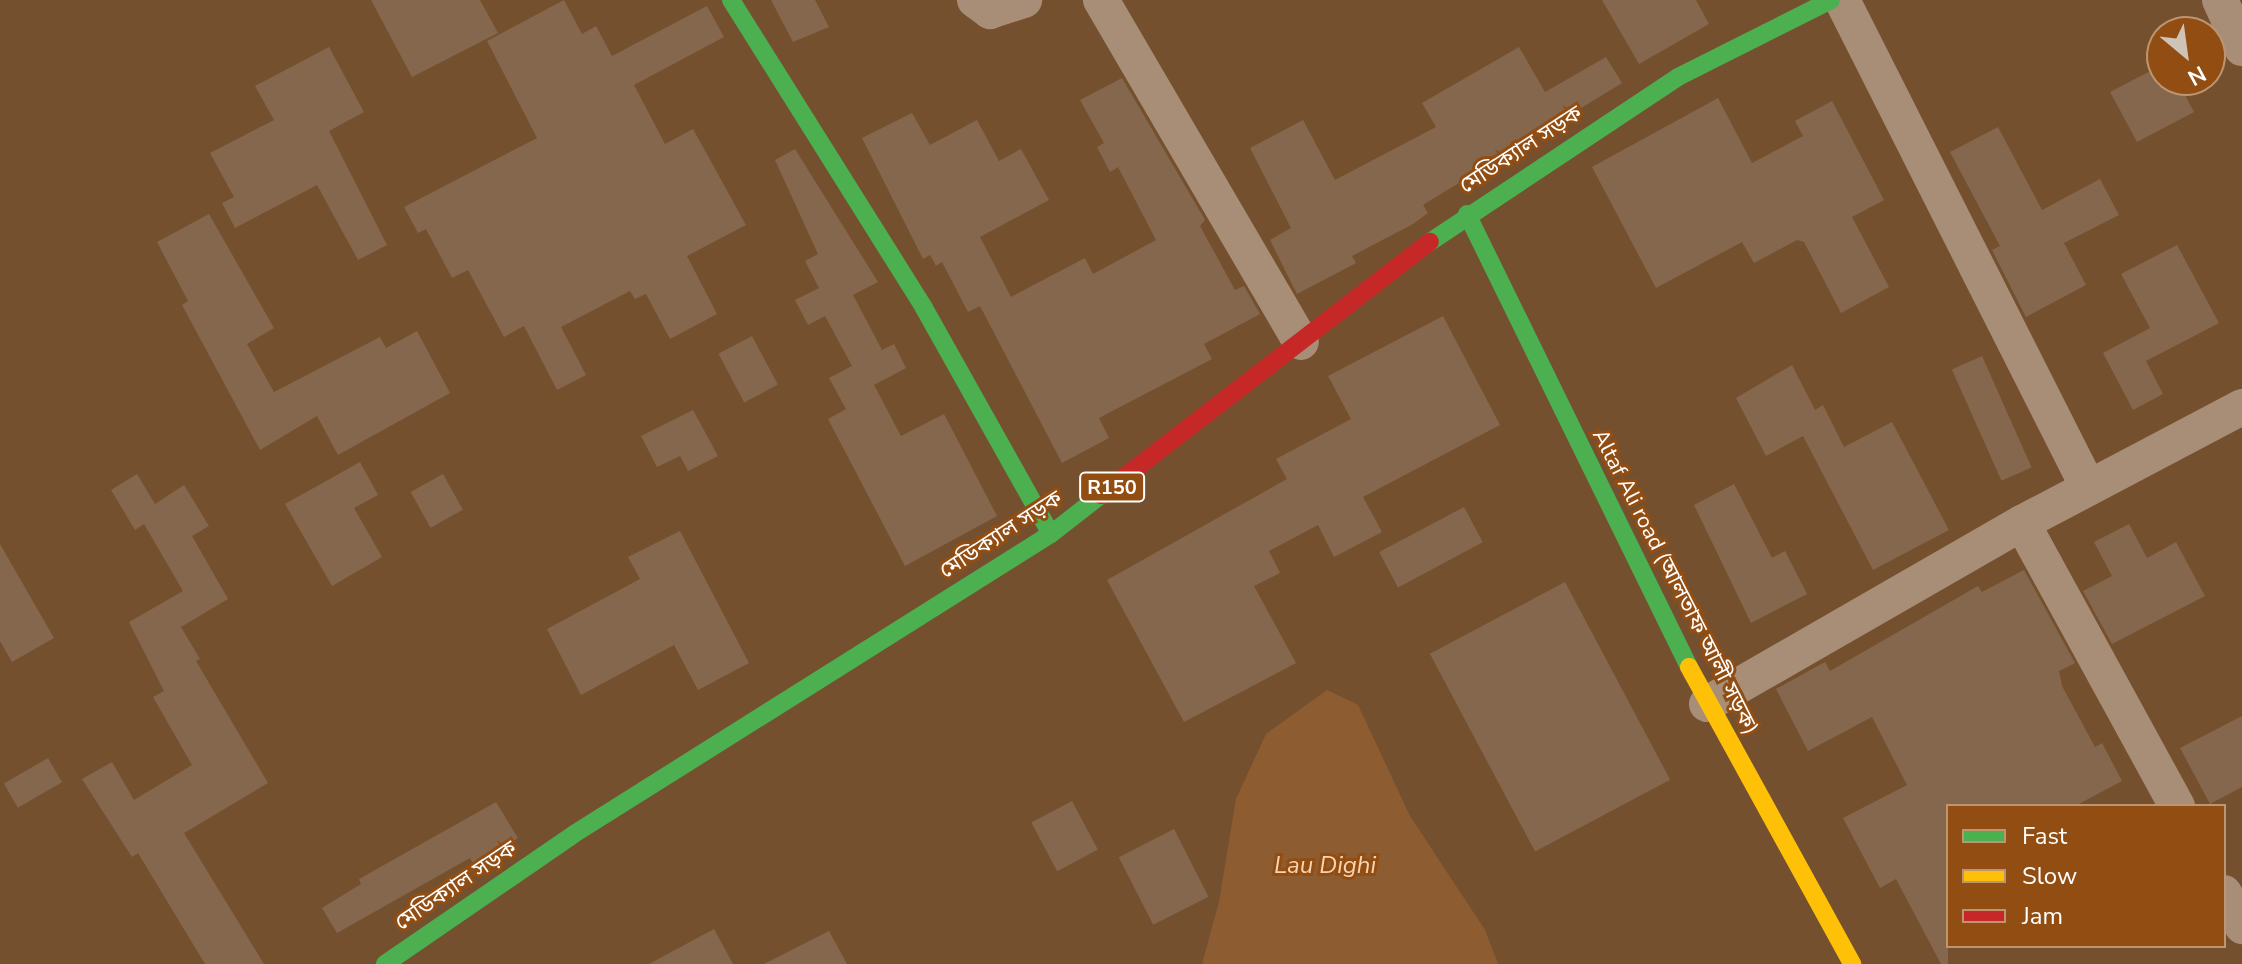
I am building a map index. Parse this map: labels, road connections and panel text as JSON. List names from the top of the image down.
{
  "streets": {
    "main road": ["মেডিক্যাল সড়ক", "R150", "Altaf Ali road (আলতাফ আলী সড়ক)"]
  },
  "crossings": [
    ["মেডিক্যাল সড়ক", "Altaf Ali road (আলতাফ আলী সড়ক)"]
  ],
  "water": ["Lau Dighi"],
  "legend": ["Fast", "Slow", "Jam"],
  "north": "bottom right"
}
